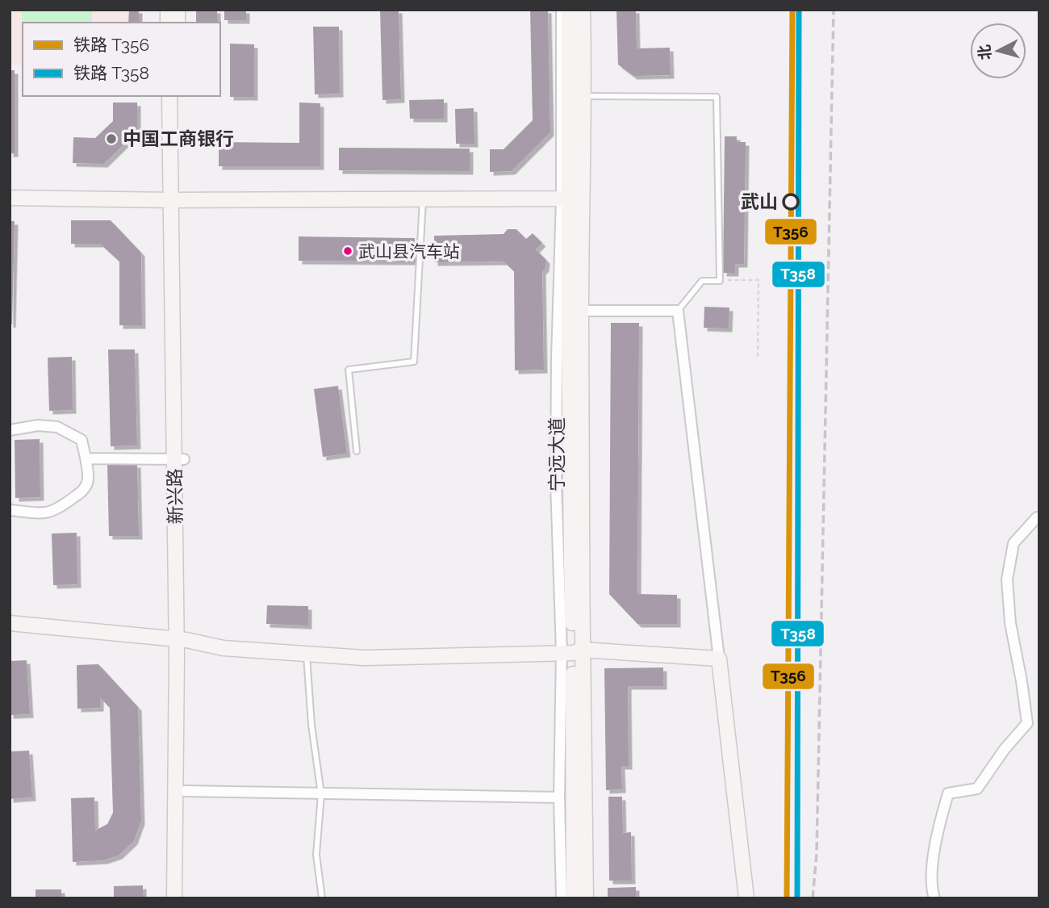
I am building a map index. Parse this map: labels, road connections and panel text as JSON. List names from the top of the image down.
{
  "streets": {
    "main road": ["宁远大道", "新兴路"]
  },
  "places": ["中国工商银行", "武山", "武山县汽车站"],
  "lines": ["rail line T356", "rail line T358"],
  "legend": ["铁路 T356", "铁路 T358"],
  "north": "left"
}
